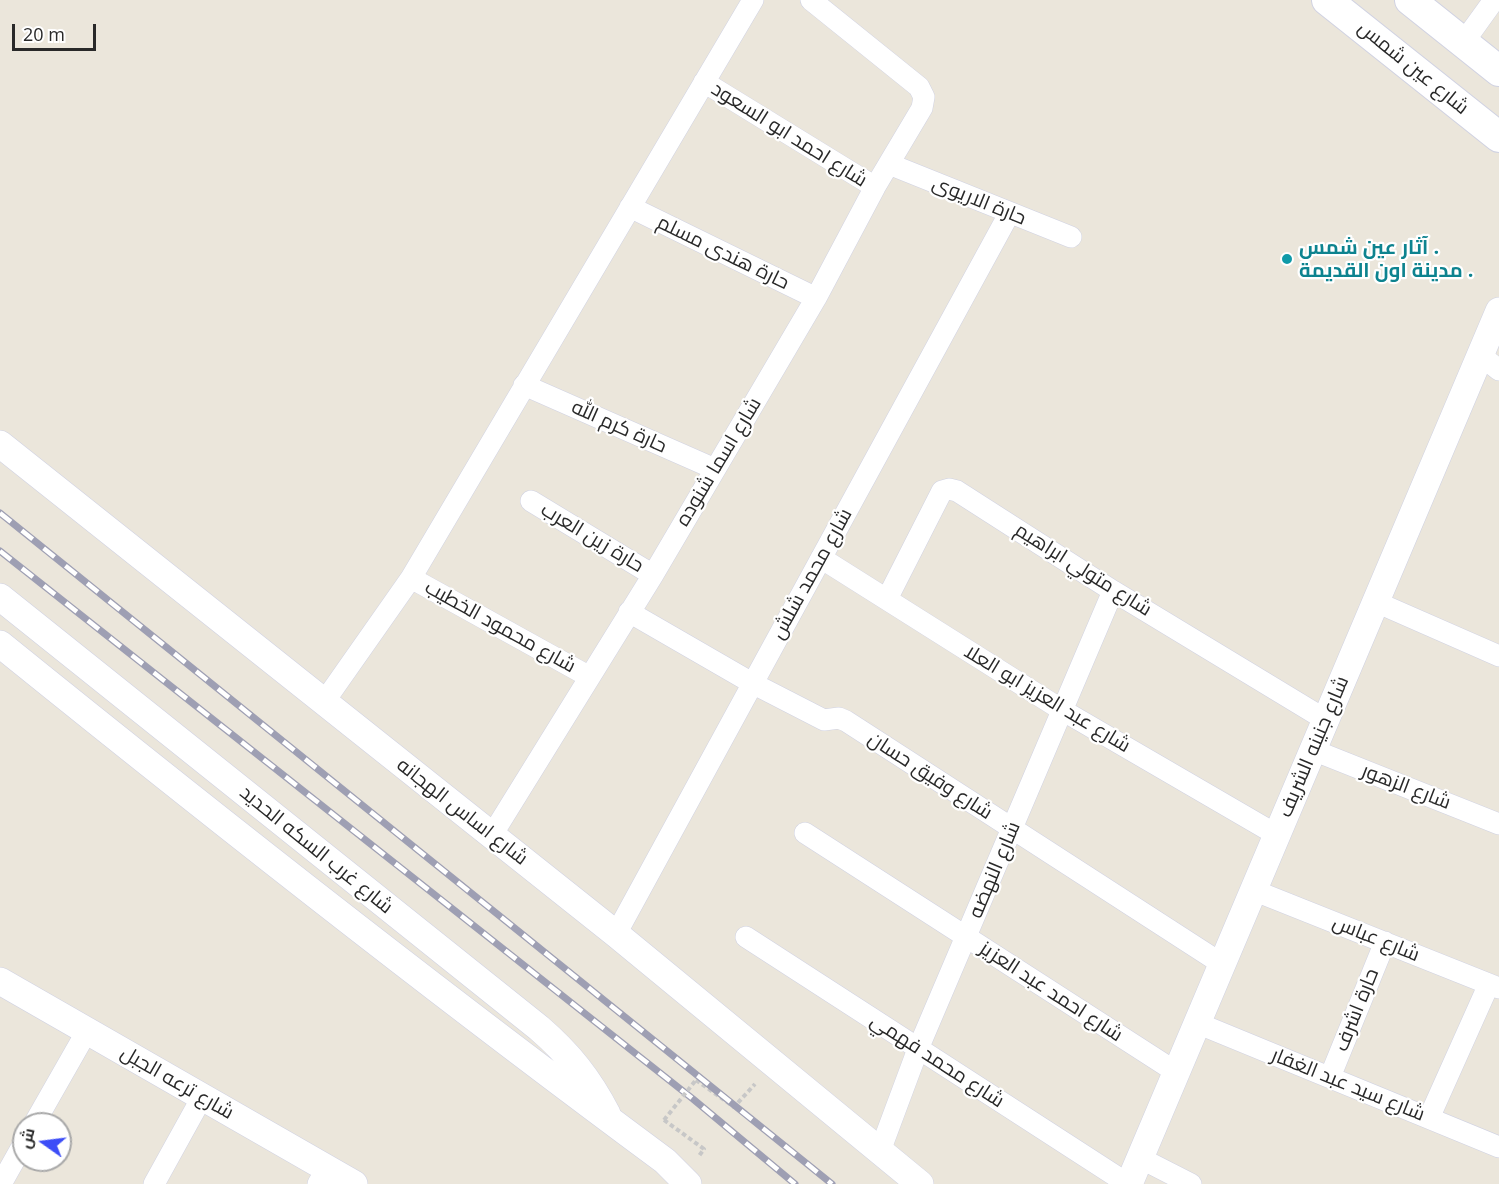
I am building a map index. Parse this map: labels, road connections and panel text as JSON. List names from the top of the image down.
{
  "streets": {
    "main road": ["شارع عين شمس"],
    "street": [
      "شارع احمد ابو السعود",
      "حارة الاريوى",
      "حارة هندى مسلم",
      "حارة كرم الله",
      "شارع اسما شنوده",
      "حارة زين العرب",
      "شارع متولي ابراهيم",
      "شارع محمد شلش",
      "شارع محمود الخطيب",
      "شارع عبد العزيز ابو العلا",
      "شارع جنينه الشريف",
      "شارع وفيق حسان",
      "شارع الزهور",
      "شارع اساس الهجانه",
      "شارع غرب السكه الحديد",
      "شارع النهضه",
      "شارع عباس",
      "شارع احمد عبد العزيز",
      "حارة اشرف",
      "شارع محمد فهمي",
      "شارع ترعه الجبل",
      "شارع سيد عبد الغفار"
    ]
  },
  "crossings": [
    ["شارع احمد ابو السعود", "شارع اسما شنوده"],
    ["حارة الاريوى", "شارع اسما شنوده"],
    ["حارة الاريوى", "شارع محمد شلش"],
    ["حارة هندى مسلم", "شارع اسما شنوده"],
    ["حارة كرم الله", "شارع اسما شنوده"],
    ["شارع اسما شنوده", "حارة زين العرب"],
    ["شارع اسما شنوده", "شارع محمود الخطيب"],
    ["شارع اسما شنوده", "شارع وفيق حسان"],
    ["شارع اسما شنوده", "شارع اساس الهجانه"],
    ["شارع متولي ابراهيم", "شارع عبد العزيز ابو العلا"],
    ["شارع متولي ابراهيم", "شارع جنينه الشريف"],
    ["شارع متولي ابراهيم", "شارع النهضه"],
    ["شارع محمد شلش", "شارع عبد العزيز ابو العلا"],
    ["شارع محمد شلش", "شارع وفيق حسان"],
    ["شارع محمد شلش", "شارع اساس الهجانه"],
    ["شارع عبد العزيز ابو العلا", "شارع جنينه الشريف"],
    ["شارع عبد العزيز ابو العلا", "شارع النهضه"],
    ["شارع جنينه الشريف", "شارع وفيق حسان"],
    ["شارع جنينه الشريف", "شارع الزهور"],
    ["شارع جنينه الشريف", "شارع عباس"],
    ["شارع جنينه الشريف", "شارع احمد عبد العزيز"],
    ["شارع جنينه الشريف", "شارع محمد فهمي"],
    ["شارع جنينه الشريف", "شارع سيد عبد الغفار"],
    ["شارع وفيق حسان", "شارع النهضه"],
    ["شارع اساس الهجانه", "شارع النهضه"],
    ["شارع النهضه", "شارع احمد عبد العزيز"],
    ["شارع النهضه", "شارع محمد فهمي"],
    ["شارع عباس", "حارة اشرف"],
    ["حارة اشرف", "شارع سيد عبد الغفار"]
  ],
  "places": ["آثار عين شمس . مدينة اون القديمة ."],
  "scale_bar": "20 m",
  "north": "left"
}
